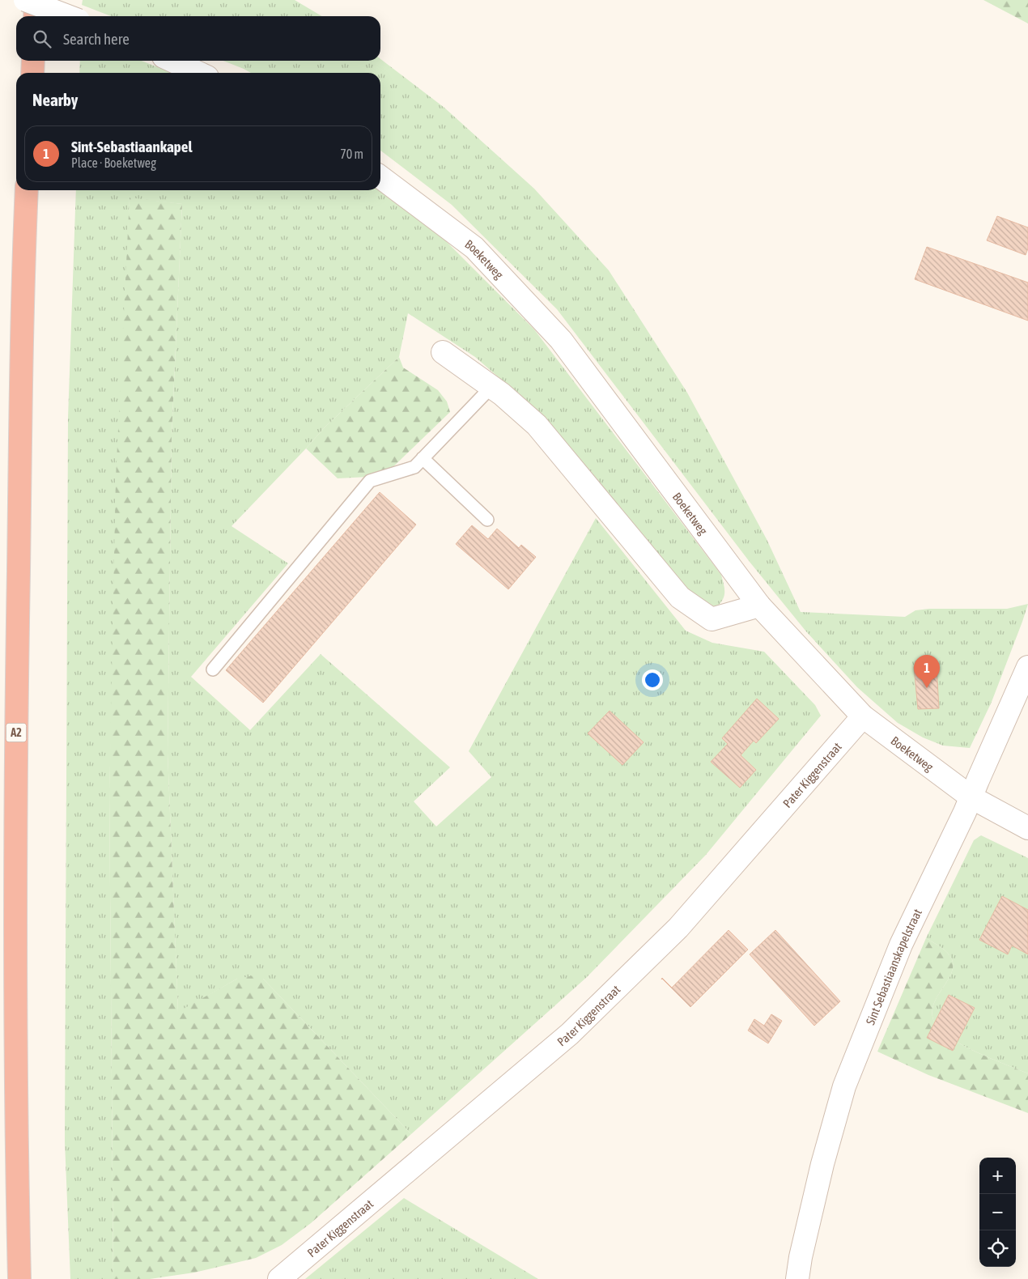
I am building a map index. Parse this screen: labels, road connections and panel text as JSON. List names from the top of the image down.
{
  "streets": {
    "highway": ["A2"],
    "street": ["Boeketweg", "Pater Kiggenstraat", "Sint Sebastiaanskapelstraat"]
  },
  "crossings": [
    ["Boeketweg", "Pater Kiggenstraat"],
    ["Boeketweg", "Sint Sebastiaanskapelstraat"]
  ],
  "page": {
    "search": "Search here",
    "heading": "Nearby",
    "list": [
      {
        "mark": "1",
        "name": "Sint-Sebastiaankapel",
        "note": "Place · Boeketweg",
        "value": "70 m"
      }
    ],
    "pins": "1",
    "map_buttons": ["+", "−"]
  }
}
